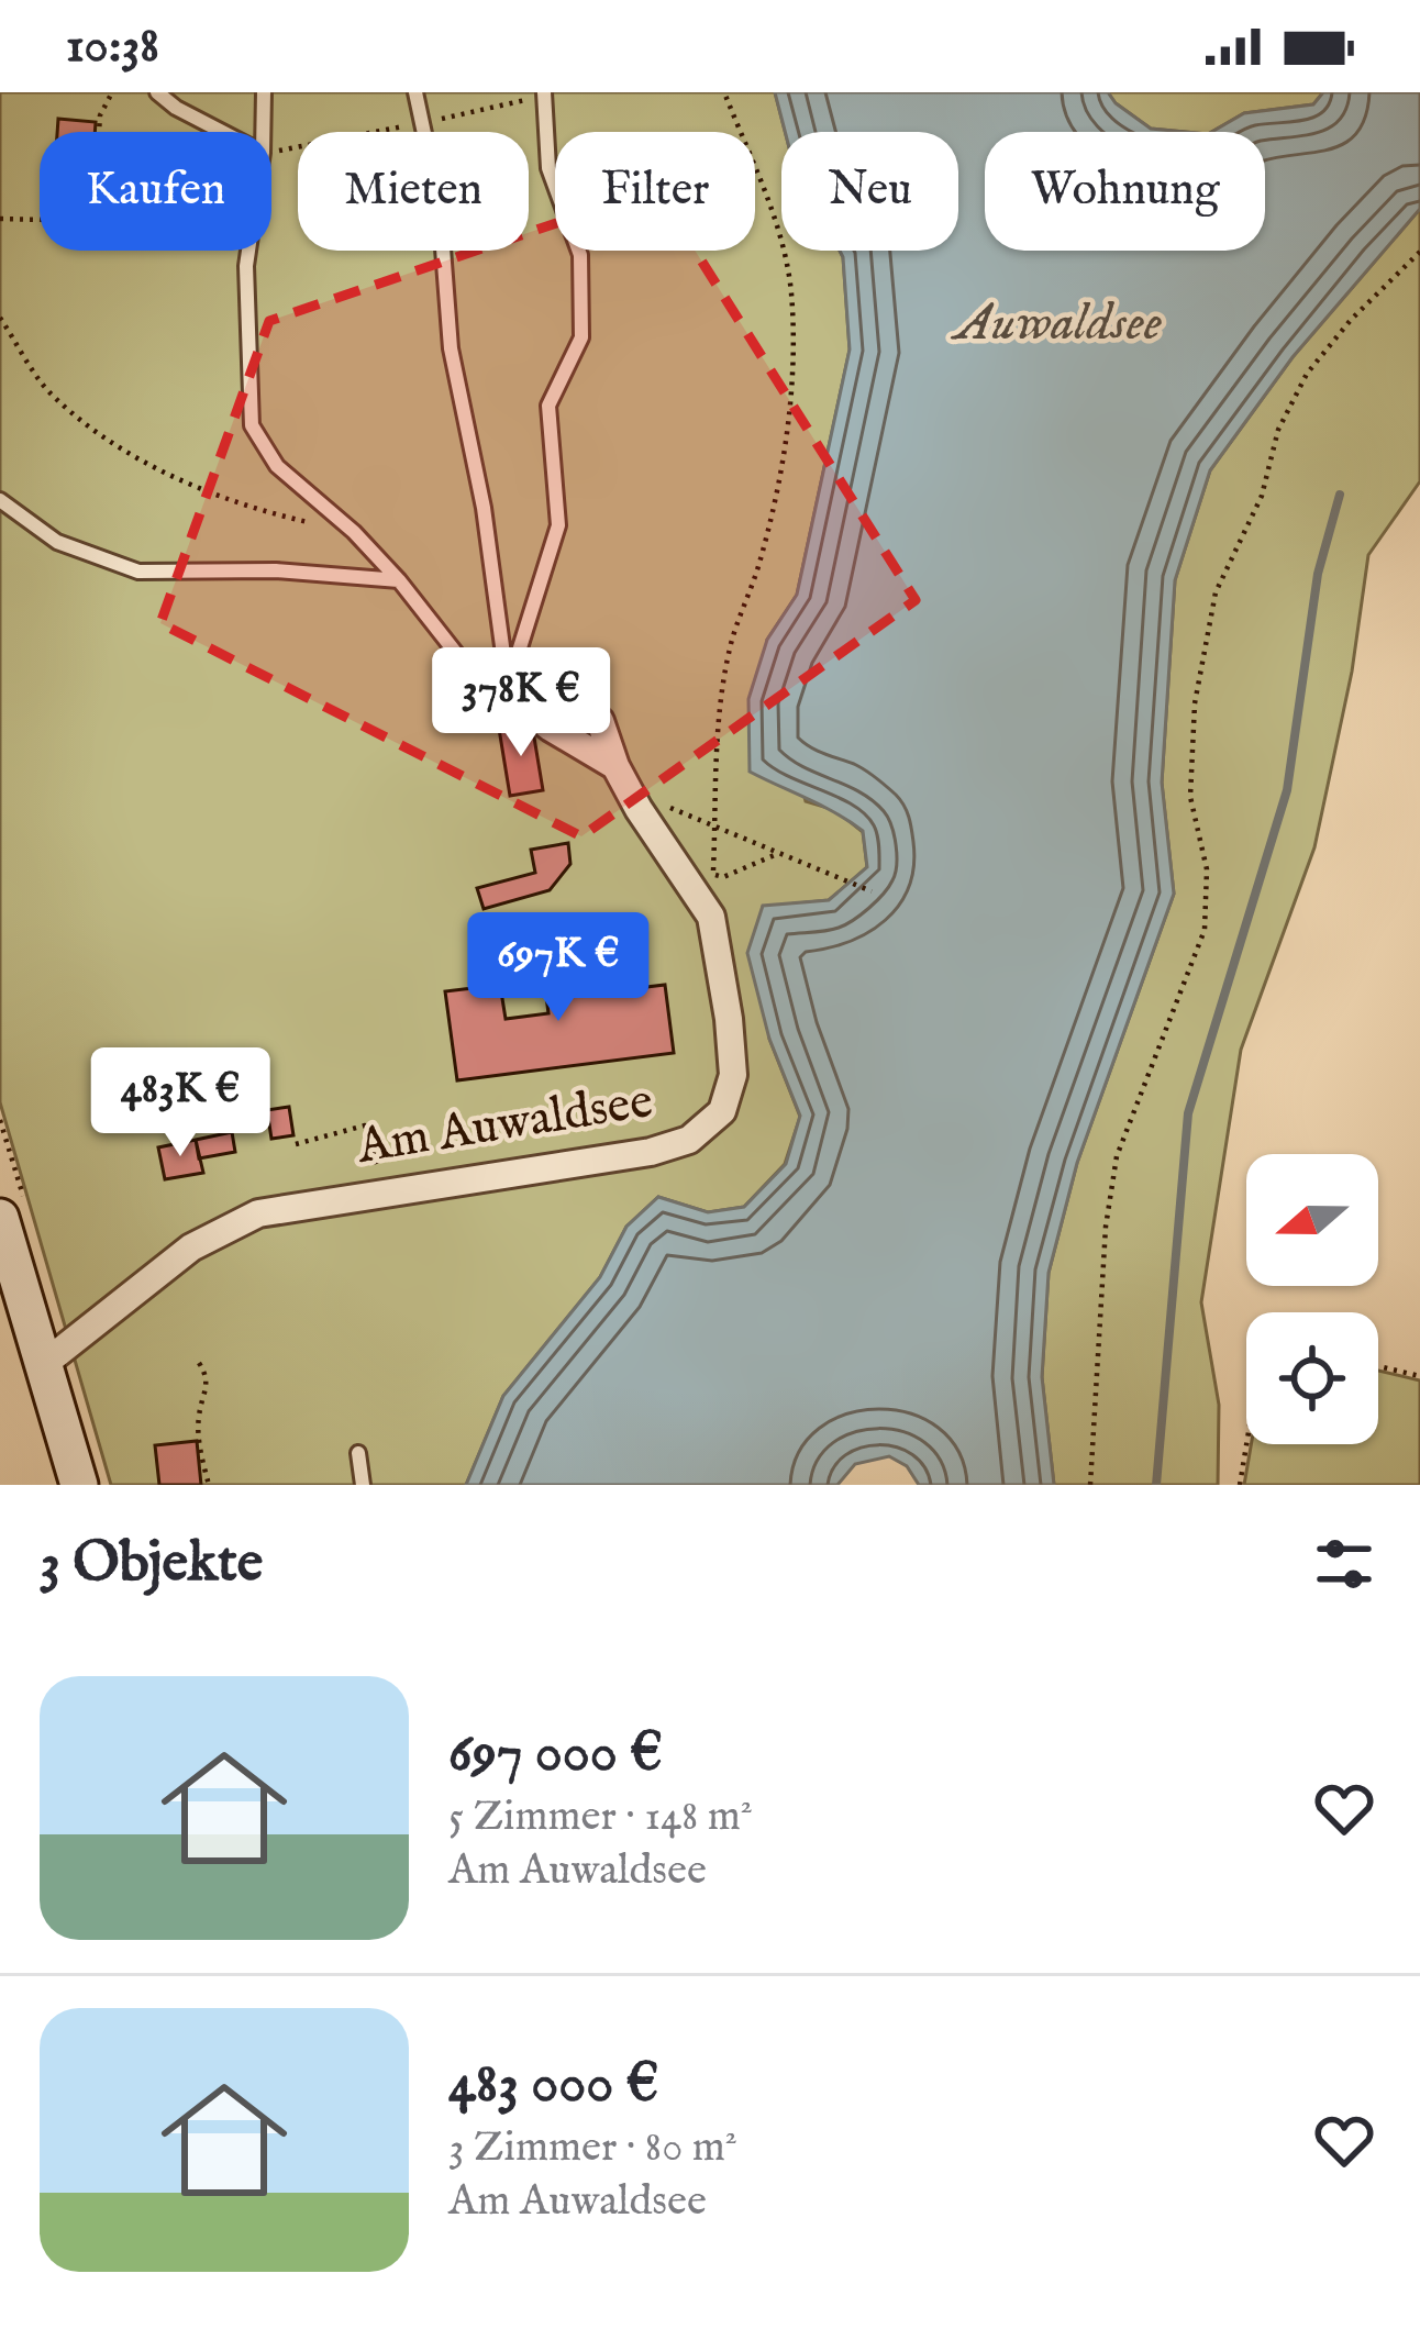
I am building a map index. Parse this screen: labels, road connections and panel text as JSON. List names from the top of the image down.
{
  "streets": {
    "street": ["Am Auwaldsee"]
  },
  "water": ["Auwaldsee"],
  "north": "left",
  "page": {
    "status": "10:38",
    "chip": [
      "Kaufen",
      "Mieten",
      "Filter",
      "Neu",
      "Wohnung"
    ],
    "price": ["378K €", "697K €", "483K €"],
    "heading": "3 Objekte",
    "list": [
      {
        "name": "697 000 €",
        "note": "5 Zimmer · 148 m² · Am Auwaldsee"
      },
      {
        "name": "483 000 €",
        "note": "3 Zimmer · 80 m² · Am Auwaldsee"
      }
    ]
  }
}
